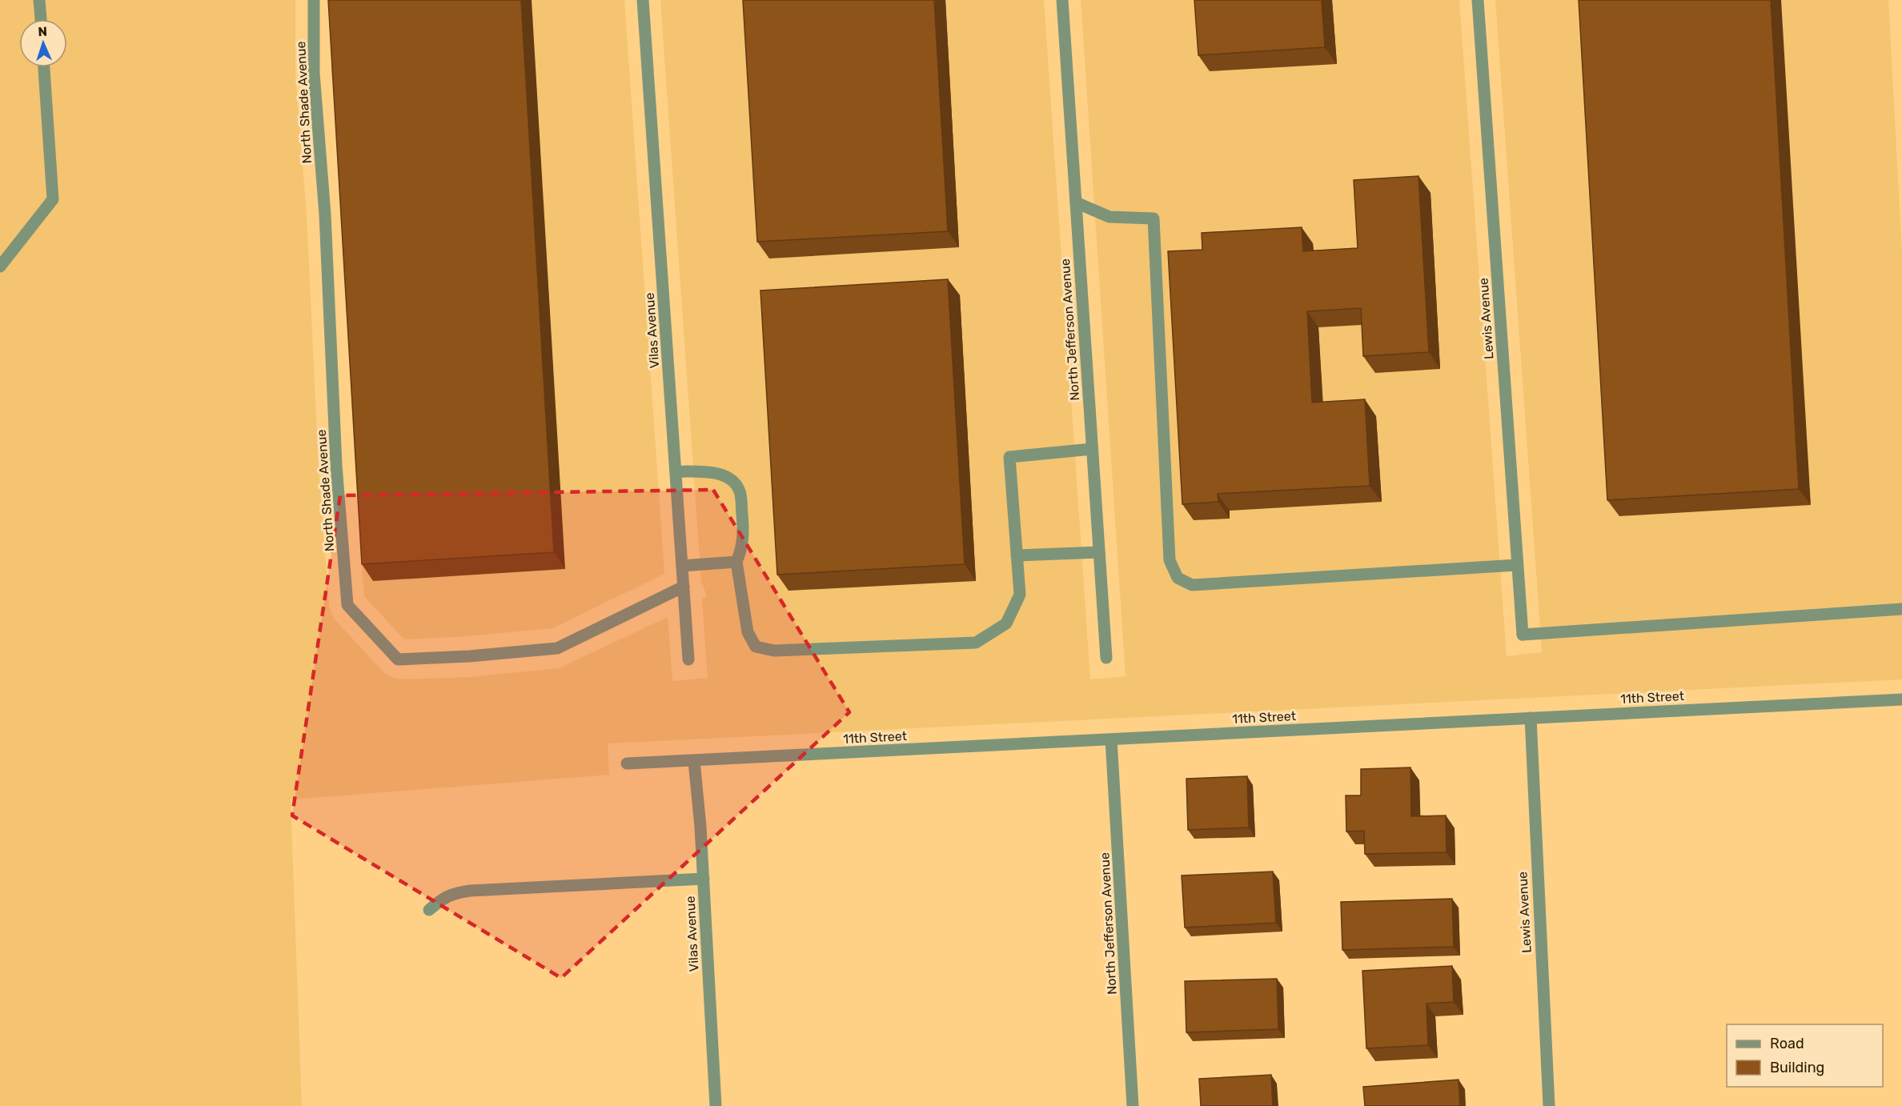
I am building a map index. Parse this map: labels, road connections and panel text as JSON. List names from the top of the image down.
{
  "streets": {
    "street": [
      "North Shade Avenue",
      "Lewis Avenue",
      "North Jefferson Avenue",
      "Vilas Avenue",
      "11th Street"
    ]
  },
  "crossings": [
    ["North Shade Avenue", "Vilas Avenue"],
    ["Lewis Avenue", "11th Street"],
    ["North Jefferson Avenue", "11th Street"],
    ["Vilas Avenue", "11th Street"]
  ],
  "legend": ["Road", "Building"],
  "north": "top"
}
